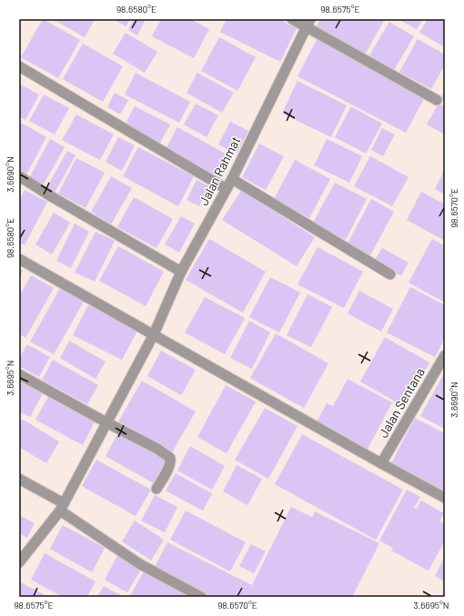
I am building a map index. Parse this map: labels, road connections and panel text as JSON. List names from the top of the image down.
{
  "streets": {
    "street": ["Jalan Rahmat", "Jalan Sentana"]
  },
  "coordinates": [
    "98.6580°E",
    "98.6575°E",
    "3.6690°N",
    "98.6570°E",
    "3.6695°N"
  ]
}
